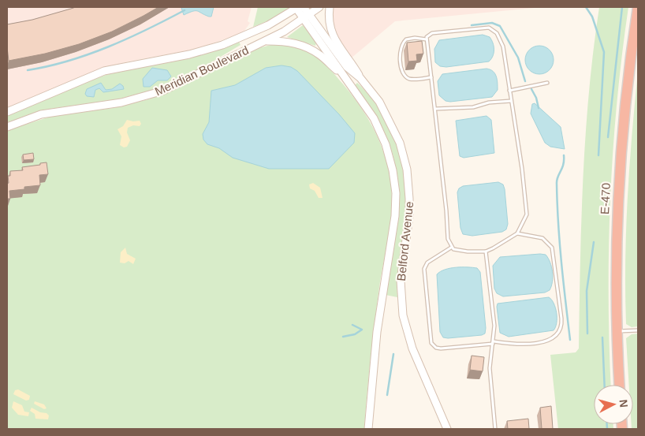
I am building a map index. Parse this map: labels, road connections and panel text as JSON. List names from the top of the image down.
{
  "streets": {
    "highway": ["E-470"],
    "main road": ["Meridian Boulevard", "Belford Avenue"]
  },
  "crossings": [
    ["Meridian Boulevard", "Belford Avenue"]
  ],
  "north": "right"
}
